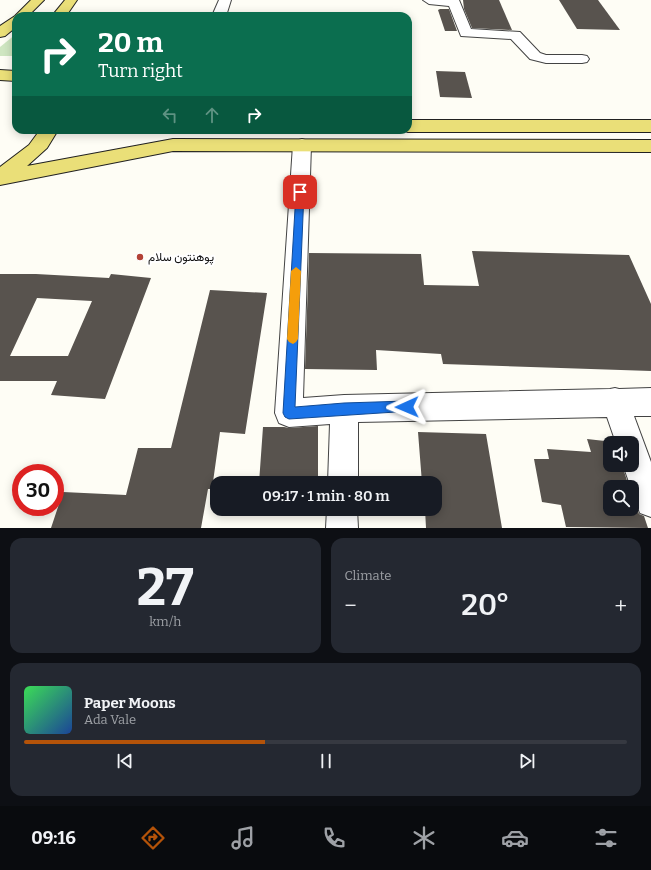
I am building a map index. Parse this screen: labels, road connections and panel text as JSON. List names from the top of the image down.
{
  "places": ["پوهنتون سلام"],
  "page": {
    "turn": ["20 m", "Turn right"],
    "limit": "30",
    "trip": "09:17 · 1 min · 80 m",
    "tile": [
      ["27", "km/h"],
      "Climate"
    ],
    "heat": ["−", "20°", "+"],
    "song": ["Paper Moons", "Ada Vale"],
    "tabs": "09:16"
  }
}
